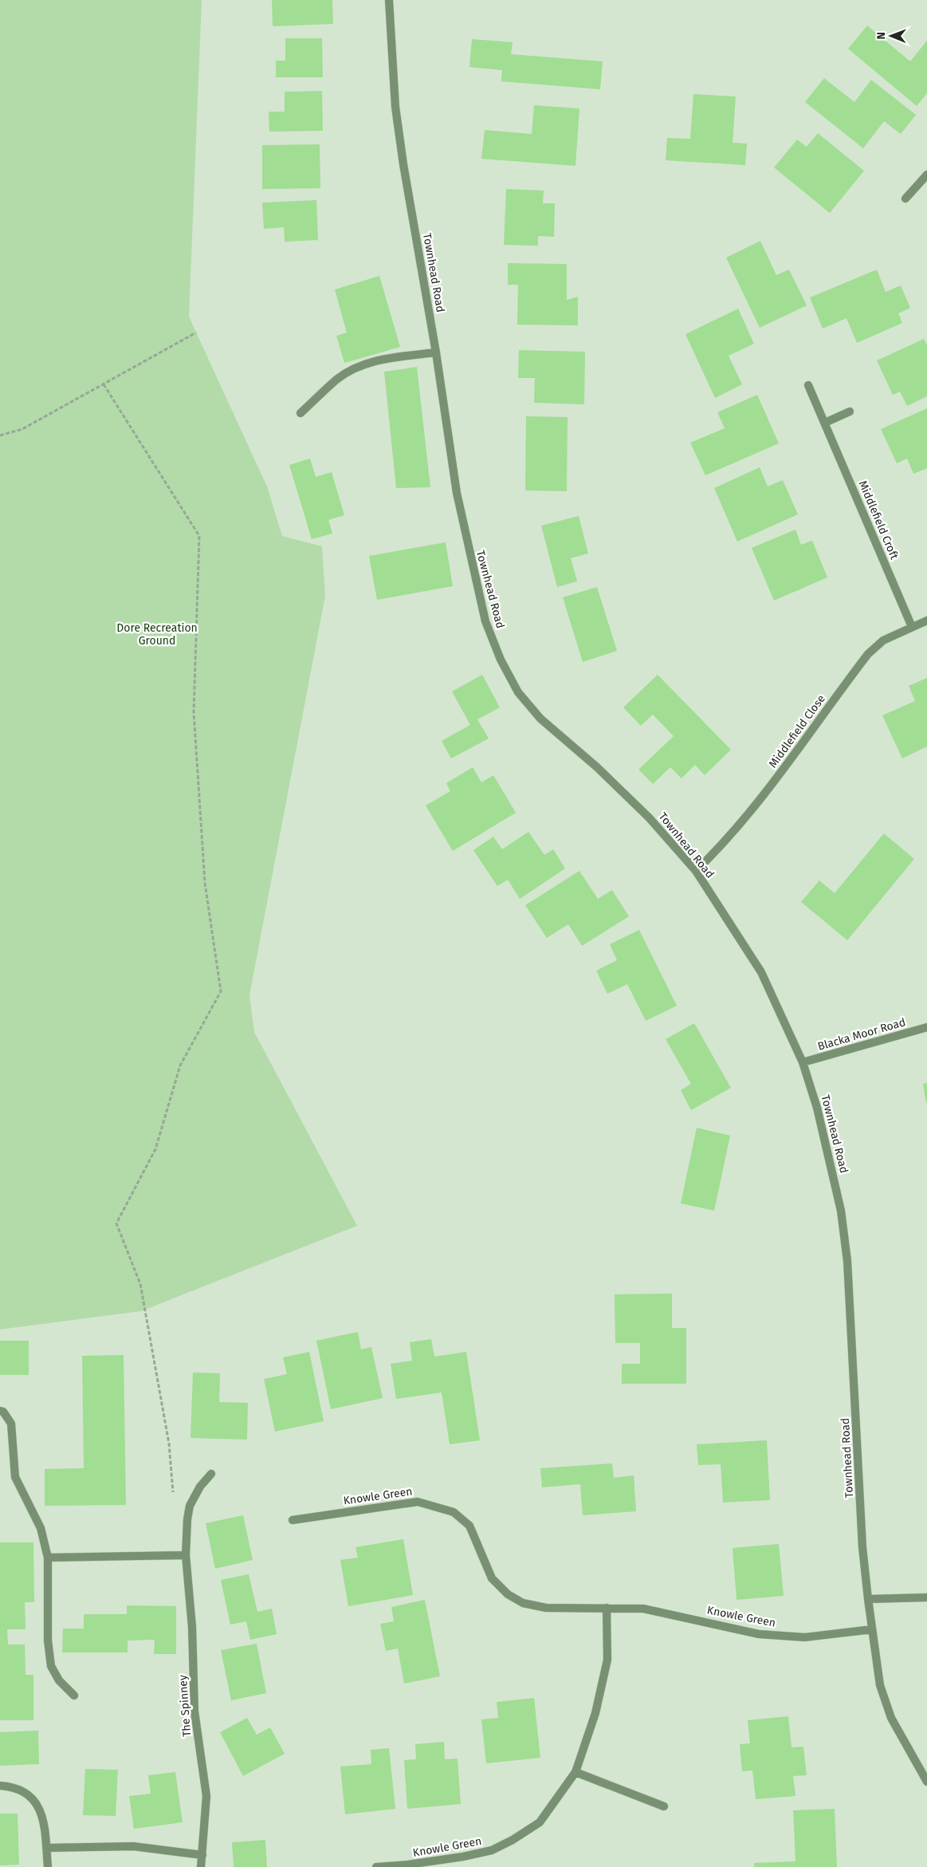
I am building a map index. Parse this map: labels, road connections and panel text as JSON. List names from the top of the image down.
{
  "streets": {
    "street": [
      "Townhead Road",
      "Middlefield Croft",
      "Middlefield Close",
      "Blacka Moor Road",
      "Knowle Green",
      "The Spinney"
    ]
  },
  "crossings": [
    ["Townhead Road", "Middlefield Close"],
    ["Townhead Road", "Blacka Moor Road"],
    ["Townhead Road", "Knowle Green"],
    ["Middlefield Croft", "Middlefield Close"]
  ],
  "parks": ["Dore Recreation Ground"],
  "north": "left"
}
